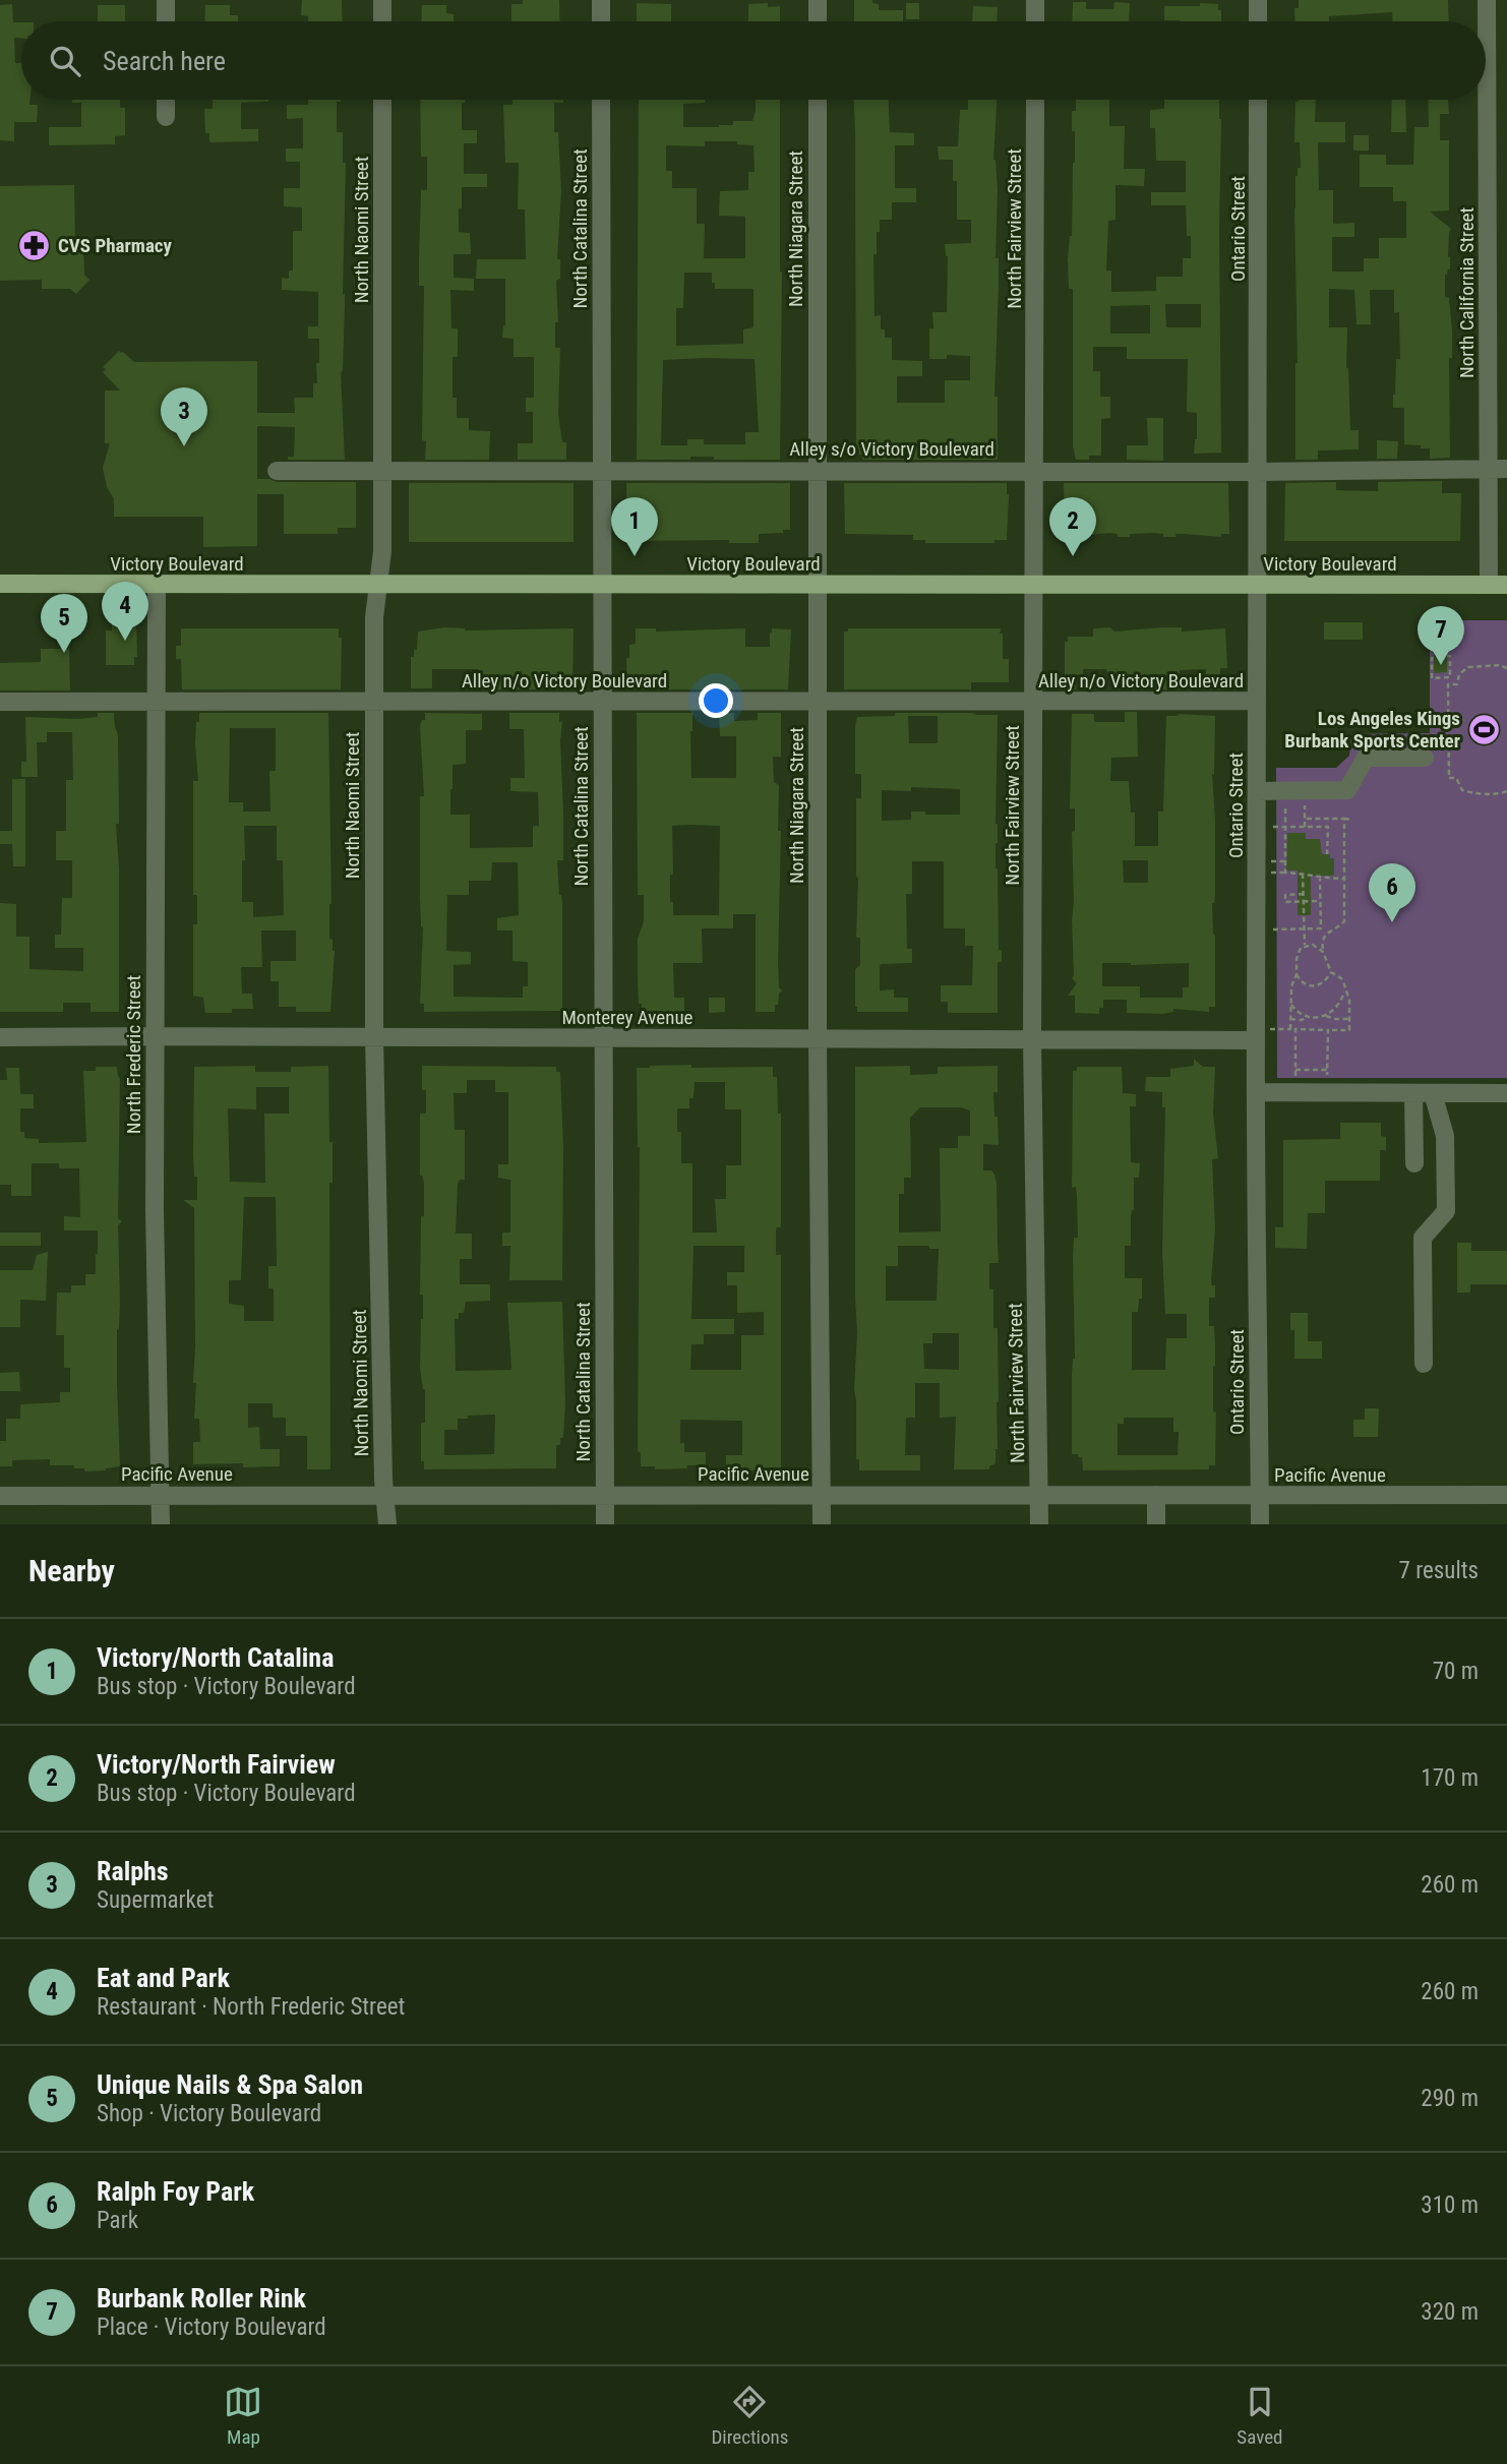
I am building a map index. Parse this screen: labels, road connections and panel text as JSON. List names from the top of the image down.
{
  "streets": {
    "main road": ["Victory Boulevard"],
    "street": [
      "North Catalina Street",
      "North Niagara Street",
      "North Fairview Street",
      "Ontario Street",
      "North Naomi Street",
      "North California Street",
      "Alley s/o Victory Boulevard",
      "Alley n/o Victory Boulevard",
      "Monterey Avenue",
      "North Frederic Street",
      "Pacific Avenue"
    ]
  },
  "crossings": [
    ["North Catalina Street", "Alley s/o Victory Boulevard"],
    ["North Catalina Street", "Victory Boulevard"],
    ["North Catalina Street", "Alley n/o Victory Boulevard"],
    ["North Catalina Street", "Monterey Avenue"],
    ["North Catalina Street", "Pacific Avenue"],
    ["North Niagara Street", "Alley s/o Victory Boulevard"],
    ["North Niagara Street", "Victory Boulevard"],
    ["North Niagara Street", "Alley n/o Victory Boulevard"],
    ["North Niagara Street", "Monterey Avenue"],
    ["North Niagara Street", "Pacific Avenue"],
    ["North Fairview Street", "Alley s/o Victory Boulevard"],
    ["North Fairview Street", "Victory Boulevard"],
    ["North Fairview Street", "Alley n/o Victory Boulevard"],
    ["North Fairview Street", "Monterey Avenue"],
    ["North Fairview Street", "Pacific Avenue"],
    ["Ontario Street", "Alley s/o Victory Boulevard"],
    ["Ontario Street", "Victory Boulevard"],
    ["Ontario Street", "Alley n/o Victory Boulevard"],
    ["Ontario Street", "Monterey Avenue"],
    ["Ontario Street", "Pacific Avenue"],
    ["North Naomi Street", "Alley s/o Victory Boulevard"],
    ["North Naomi Street", "Victory Boulevard"],
    ["North Naomi Street", "Alley n/o Victory Boulevard"],
    ["North Naomi Street", "Monterey Avenue"],
    ["North Naomi Street", "Pacific Avenue"],
    ["North California Street", "Alley s/o Victory Boulevard"],
    ["North California Street", "Victory Boulevard"],
    ["Victory Boulevard", "North Frederic Street"],
    ["Alley n/o Victory Boulevard", "North Frederic Street"],
    ["Monterey Avenue", "North Frederic Street"],
    ["North Frederic Street", "Pacific Avenue"]
  ],
  "places": {
    "pharmacy": ["CVS Pharmacy"],
    "sports": ["Los Angeles Kings Burbank Sports Center"]
  },
  "page": {
    "search": "Search here",
    "pins": [
      "3",
      "1",
      "2",
      "4",
      "5",
      "7",
      "6"
    ],
    "heading": ["Nearby", "7 results"],
    "list": [
      {
        "mark": "1",
        "name": "Victory/North Catalina",
        "note": "Bus stop · Victory Boulevard",
        "value": "70 m"
      },
      {
        "mark": "2",
        "name": "Victory/North Fairview",
        "note": "Bus stop · Victory Boulevard",
        "value": "170 m"
      },
      {
        "mark": "3",
        "name": "Ralphs",
        "note": "Supermarket",
        "value": "260 m"
      },
      {
        "mark": "4",
        "name": "Eat and Park",
        "note": "Restaurant · North Frederic Street",
        "value": "260 m"
      },
      {
        "mark": "5",
        "name": "Unique Nails & Spa Salon",
        "note": "Shop · Victory Boulevard",
        "value": "290 m"
      },
      {
        "mark": "6",
        "name": "Ralph Foy Park",
        "note": "Park",
        "value": "310 m"
      },
      {
        "mark": "7",
        "name": "Burbank Roller Rink",
        "note": "Place · Victory Boulevard",
        "value": "320 m"
      }
    ],
    "nav": ["Map", "Directions", "Saved"]
  }
}
